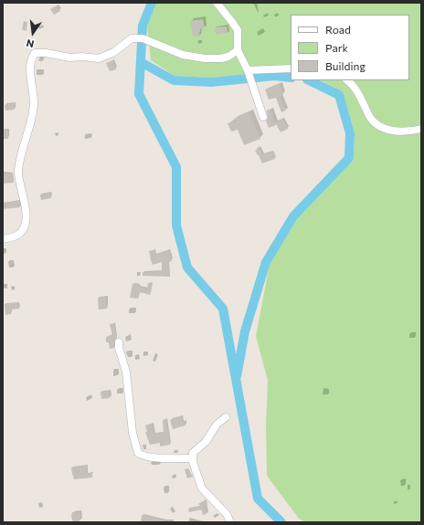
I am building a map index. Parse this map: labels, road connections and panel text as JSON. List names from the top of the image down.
{
  "legend": ["Road", "Park", "Building"],
  "north": "bottom"
}
